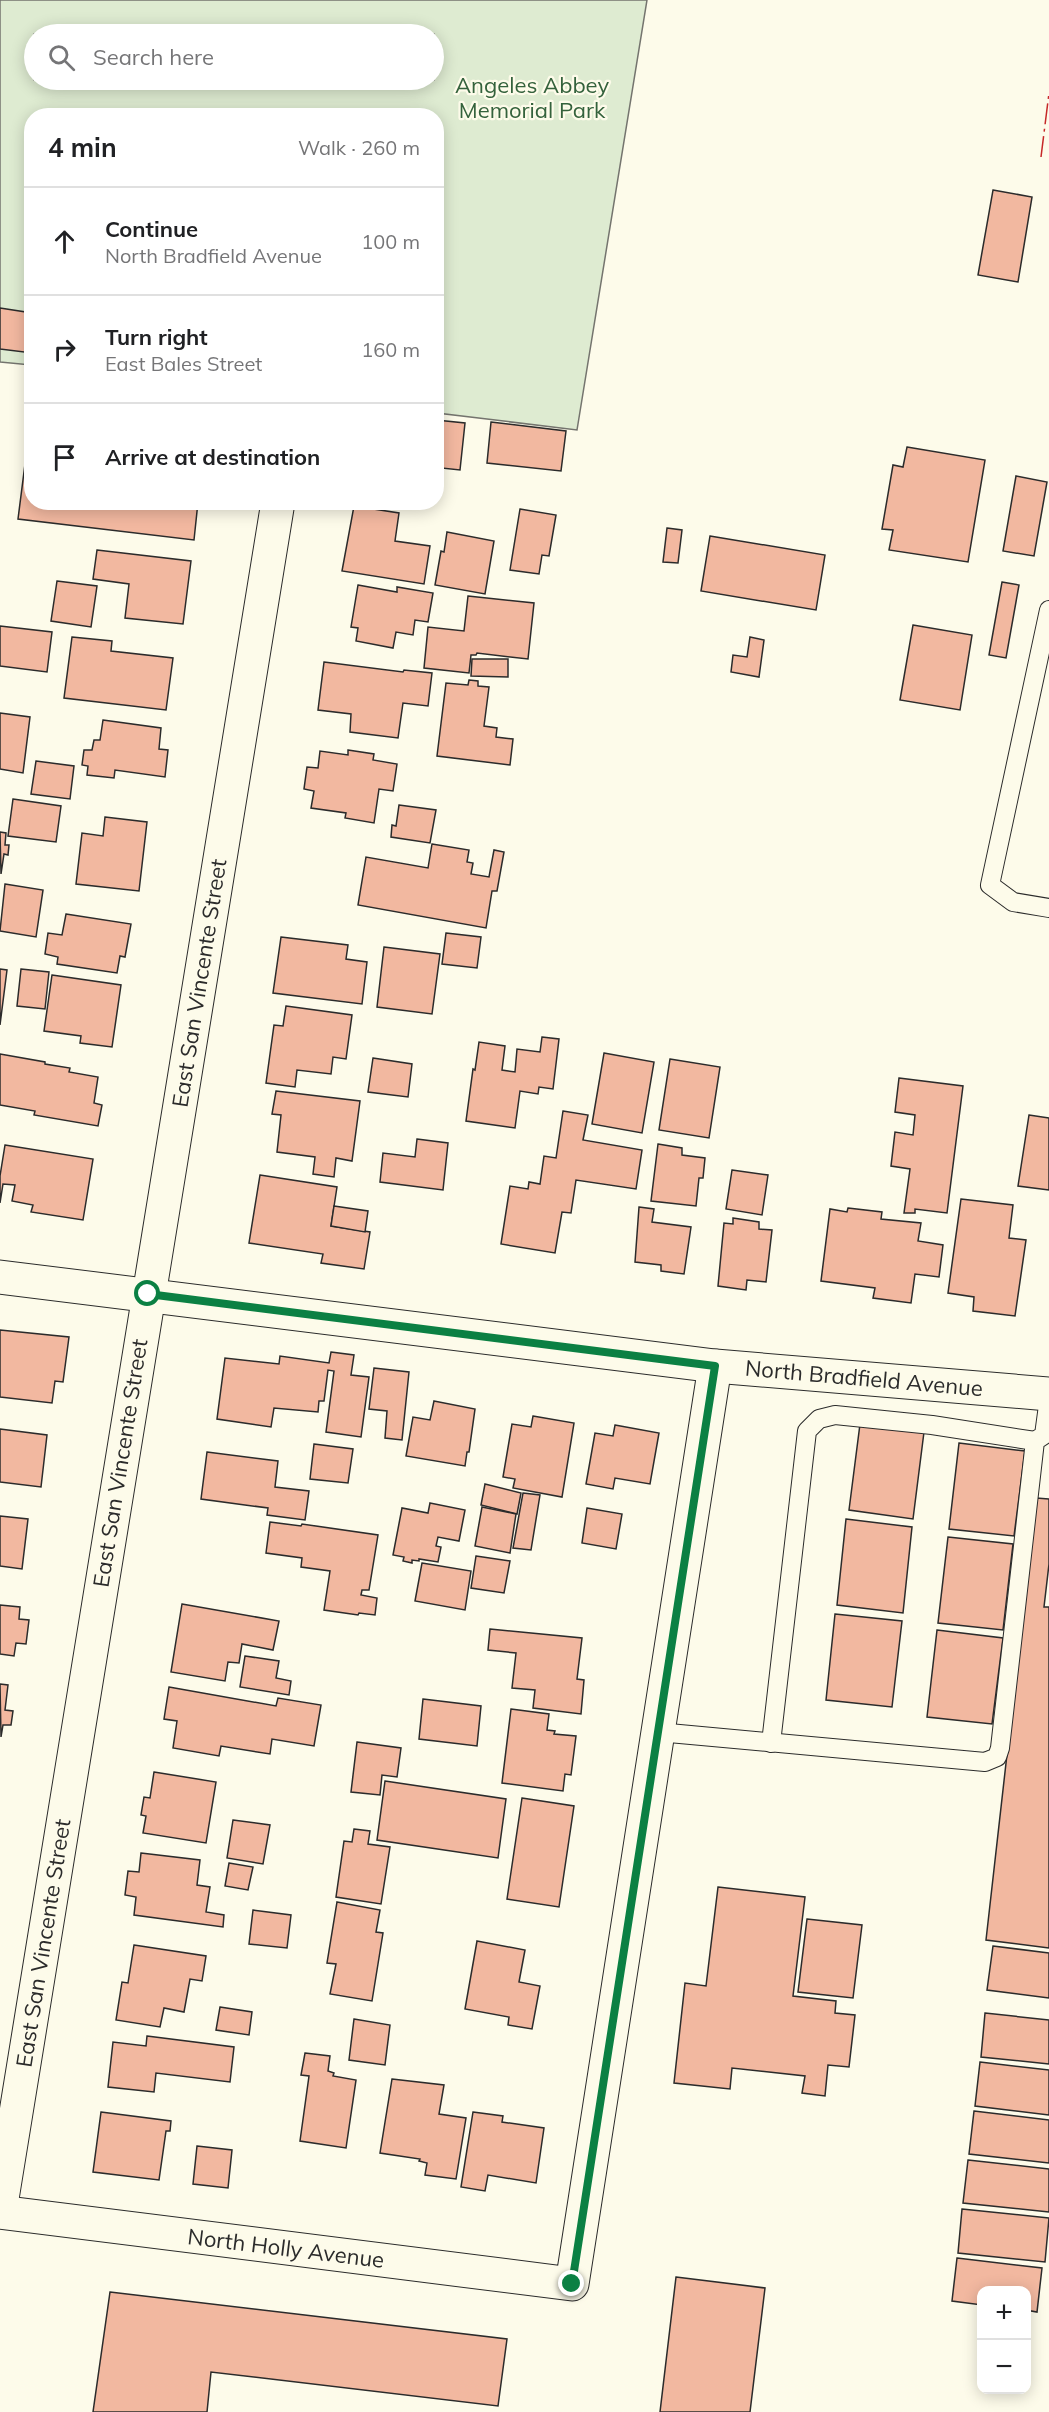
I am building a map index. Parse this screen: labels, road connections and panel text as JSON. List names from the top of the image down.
{
  "streets": {
    "street": ["East San Vincente Street", "North Bradfield Avenue", "North Holly Avenue"]
  },
  "crossings": [
    ["East San Vincente Street", "North Bradfield Avenue"],
    ["East San Vincente Street", "North Holly Avenue"]
  ],
  "parks": ["Angeles Abbey Memorial Park"],
  "page": {
    "search": "Search here",
    "heading": ["4 min", "Walk · 260 m"],
    "list": [
      ["Continue", "North Bradfield Avenue", "100 m"],
      ["Turn right", "East Bales Street", "160 m"],
      "Arrive at destination"
    ],
    "map_buttons": ["+", "−"]
  }
}
